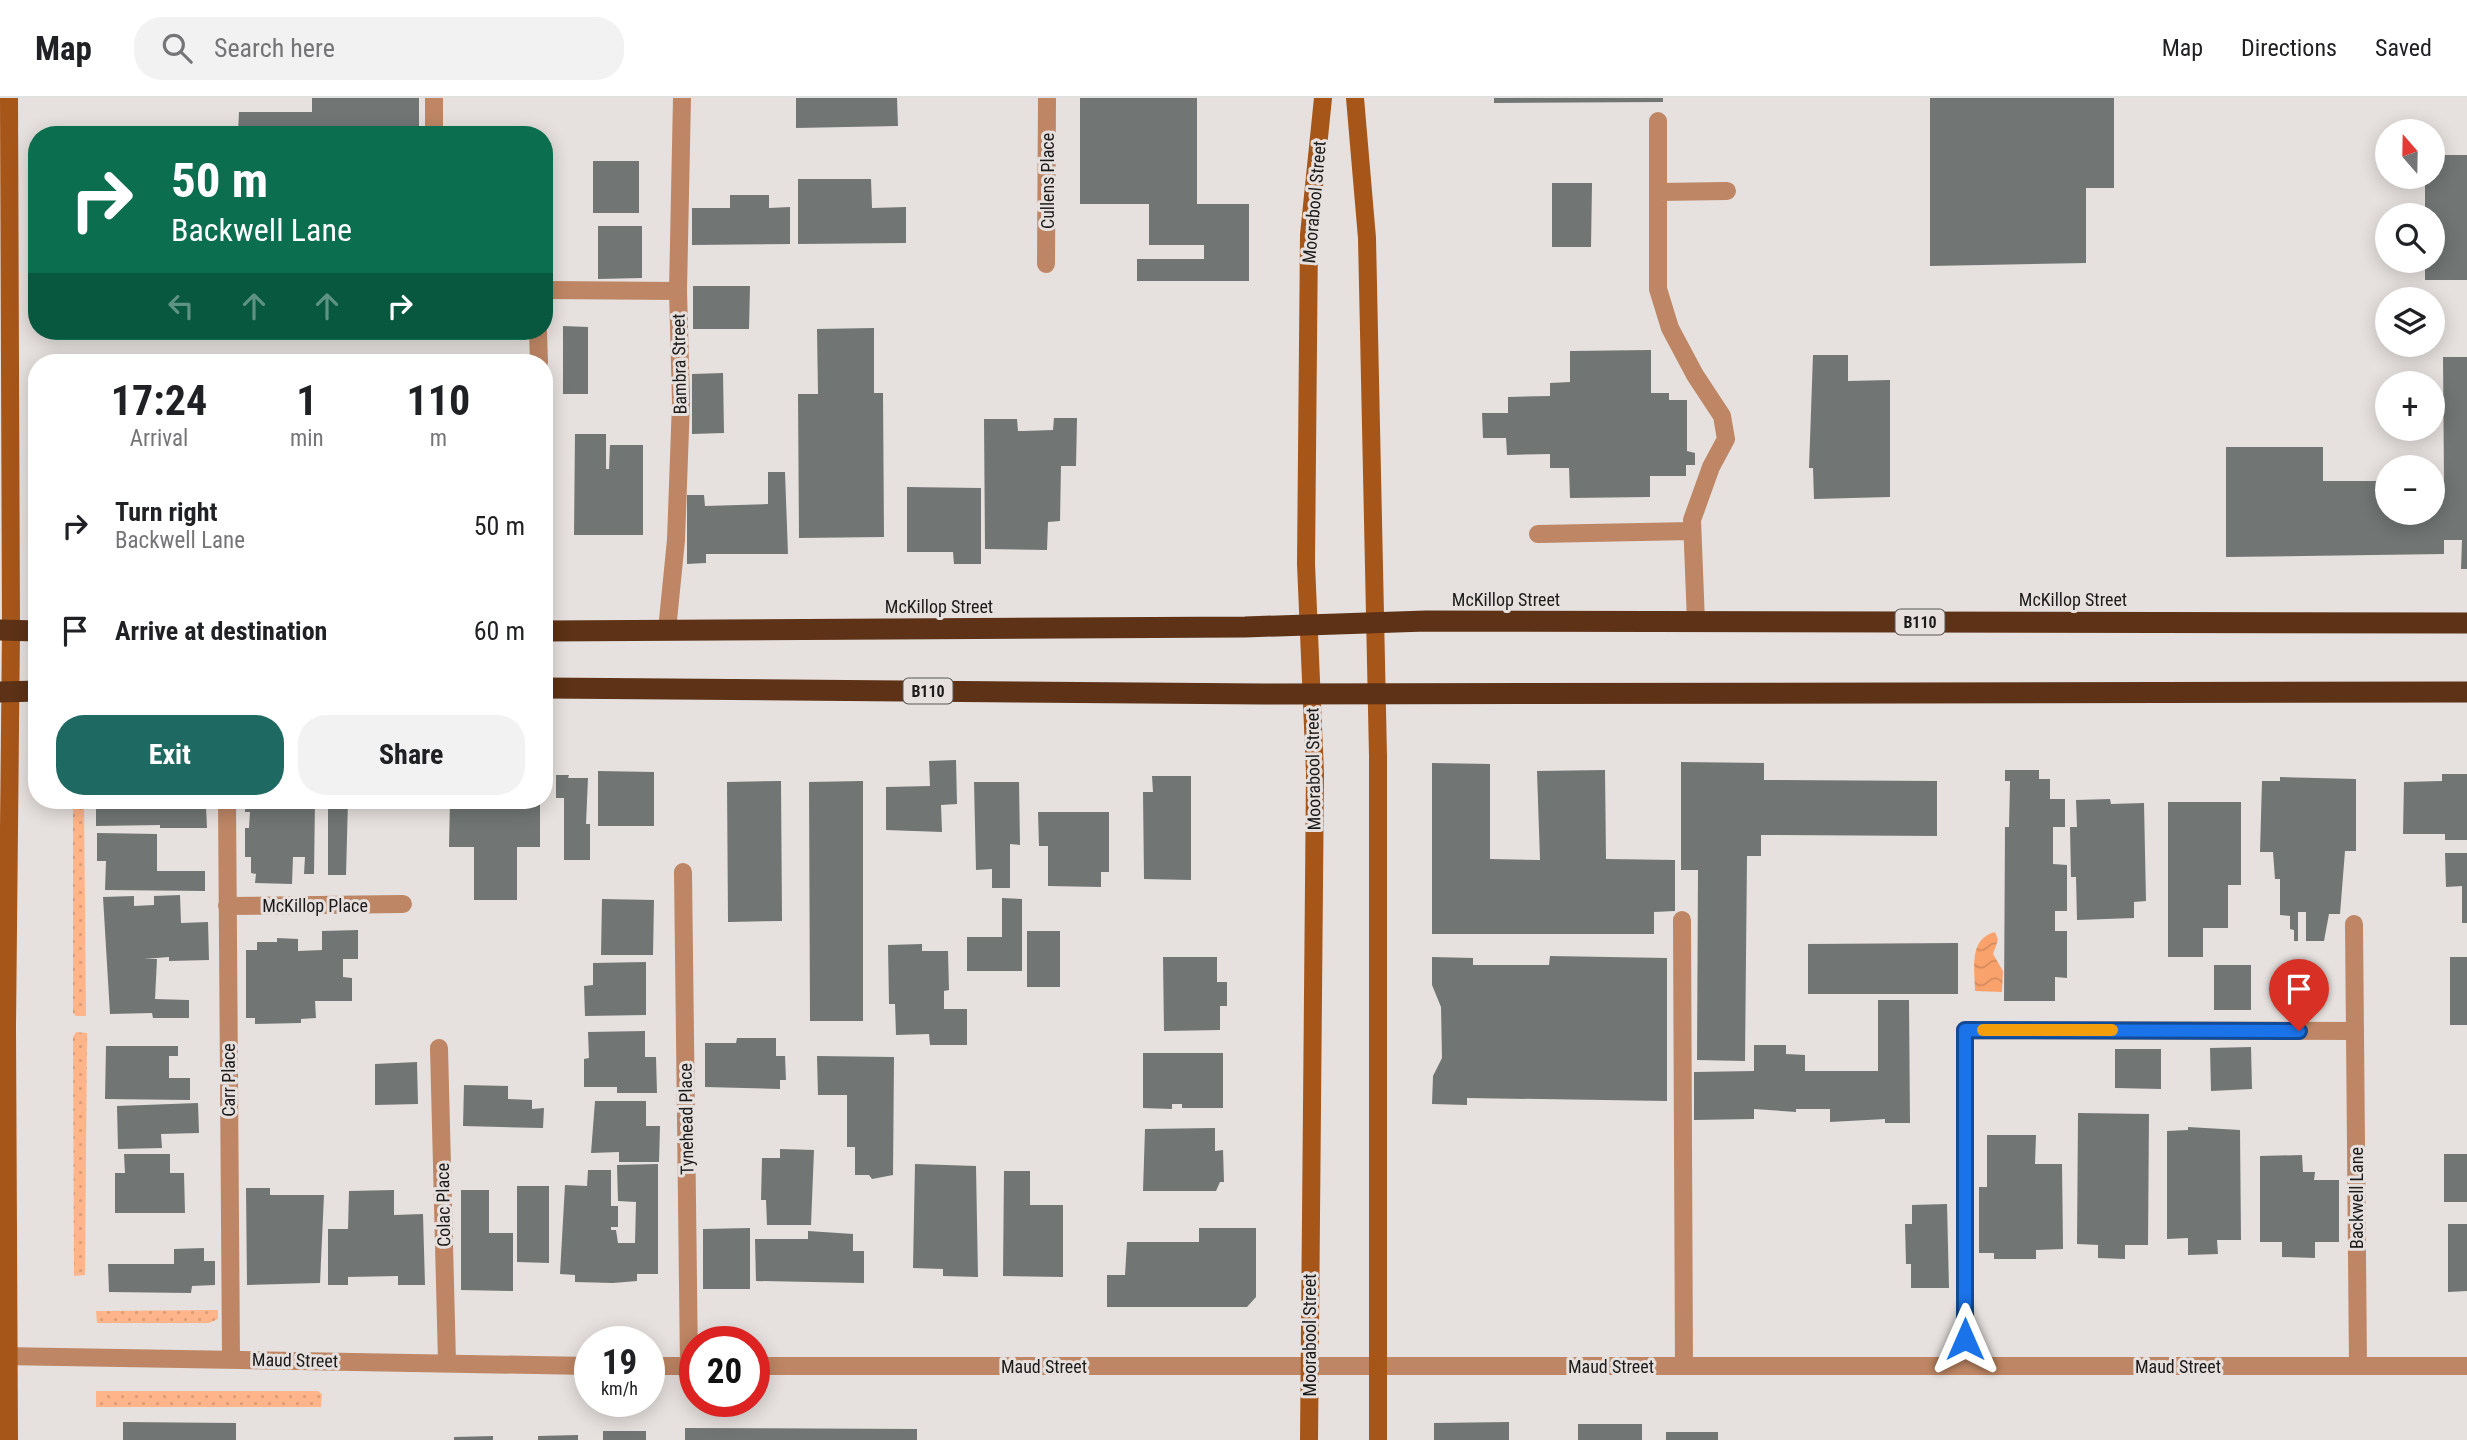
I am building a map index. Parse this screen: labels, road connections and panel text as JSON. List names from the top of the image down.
{
  "streets": {
    "highway": ["McKillop Street", "B110"],
    "street": [
      "Cullens Place",
      "Moorabool Street",
      "Bambra Street",
      "McKillop Place",
      "Carr Place",
      "Tynehead Place",
      "Backwell Lane",
      "Colac Place",
      "Maud Street"
    ]
  },
  "crossings": [
    ["Moorabool Street", "McKillop Street"],
    ["Moorabool Street", "B110"],
    ["Moorabool Street", "Maud Street"],
    ["Bambra Street", "McKillop Street"],
    ["McKillop Place", "Carr Place"],
    ["Carr Place", "Maud Street"],
    ["Backwell Lane", "Maud Street"],
    ["Colac Place", "Maud Street"]
  ],
  "north": "top",
  "page": {
    "header": "Map",
    "search": "Search here",
    "nav": ["Map", "Directions", "Saved"],
    "map_buttons": ["+", "−"],
    "turn": ["50 m", "Backwell Lane"],
    "eta": [
      "17:24",
      "Arrival",
      "1",
      "min",
      "110",
      "m"
    ],
    "list": [
      {
        "name": "Turn right",
        "note": "Backwell Lane",
        "value": "50 m"
      },
      {
        "name": "Arrive at destination",
        "value": "60 m"
      }
    ],
    "buttons": ["Exit", "Share"],
    "speed": "19 km/h",
    "limit": "20"
  }
}
